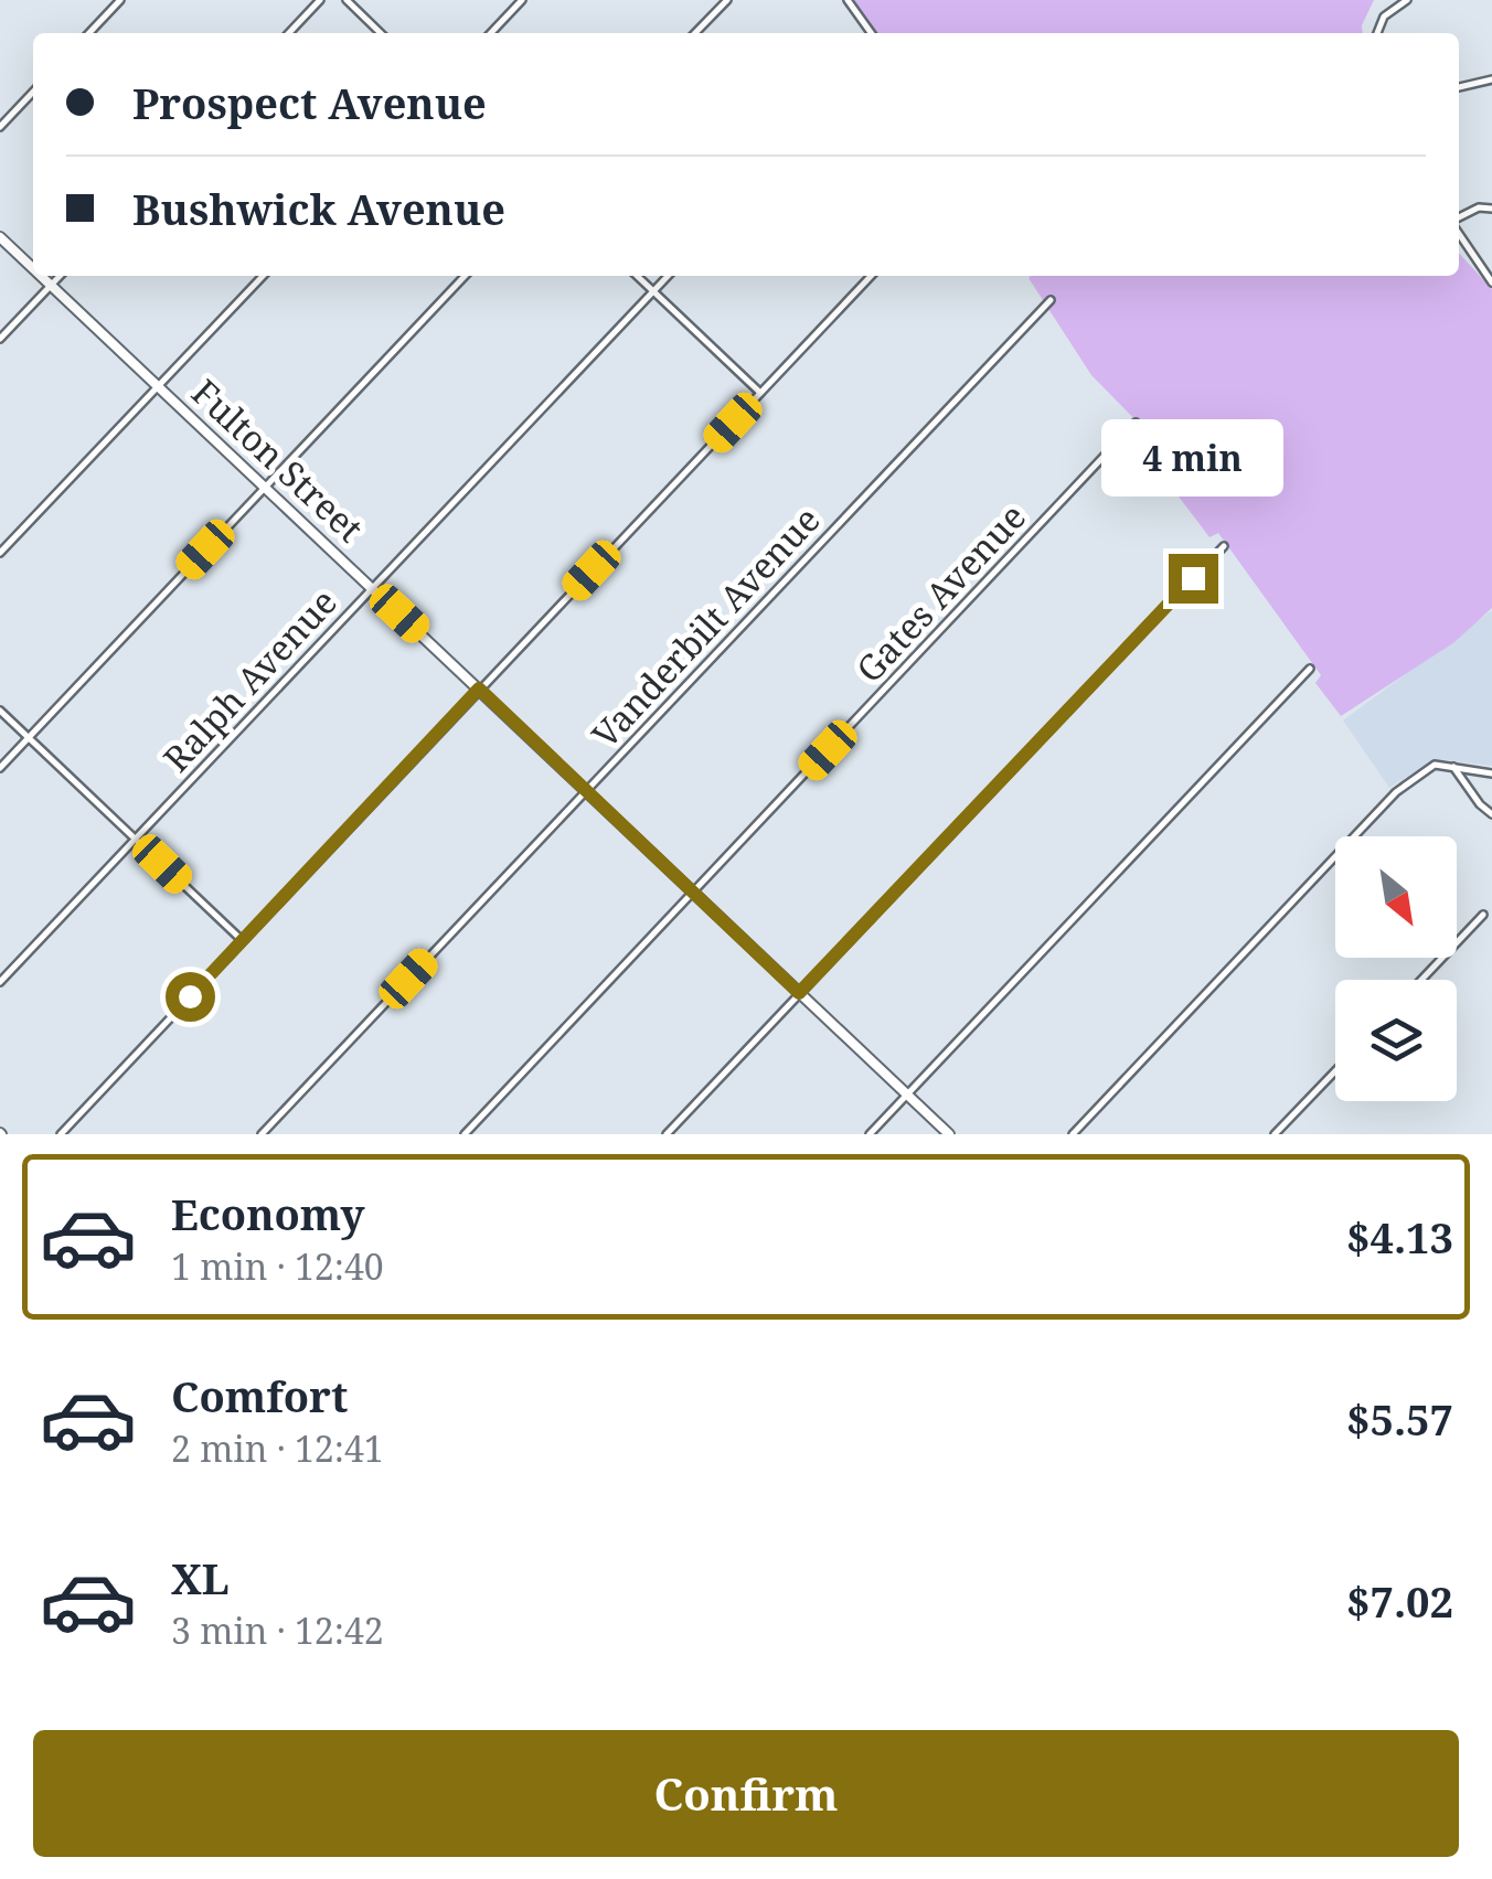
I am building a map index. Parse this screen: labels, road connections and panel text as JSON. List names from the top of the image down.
{
  "streets": {
    "street": [
      "Fulton Street",
      "Gates Avenue",
      "Vanderbilt Avenue",
      "Ralph Avenue"
    ]
  },
  "crossings": [
    ["Fulton Street", "Gates Avenue"],
    ["Fulton Street", "Vanderbilt Avenue"],
    ["Fulton Street", "Ralph Avenue"]
  ],
  "north": "bottom right",
  "page": {
    "banner": ["Prospect Avenue", "Bushwick Avenue"],
    "bubble": "4 min",
    "list": [
      {
        "name": "Economy",
        "note": "1 min · 12:40",
        "value": "$4.13"
      },
      {
        "name": "Comfort",
        "note": "2 min · 12:41",
        "value": "$5.57"
      },
      {
        "name": "XL",
        "note": "3 min · 12:42",
        "value": "$7.02"
      }
    ],
    "buttons": "Confirm"
  }
}
